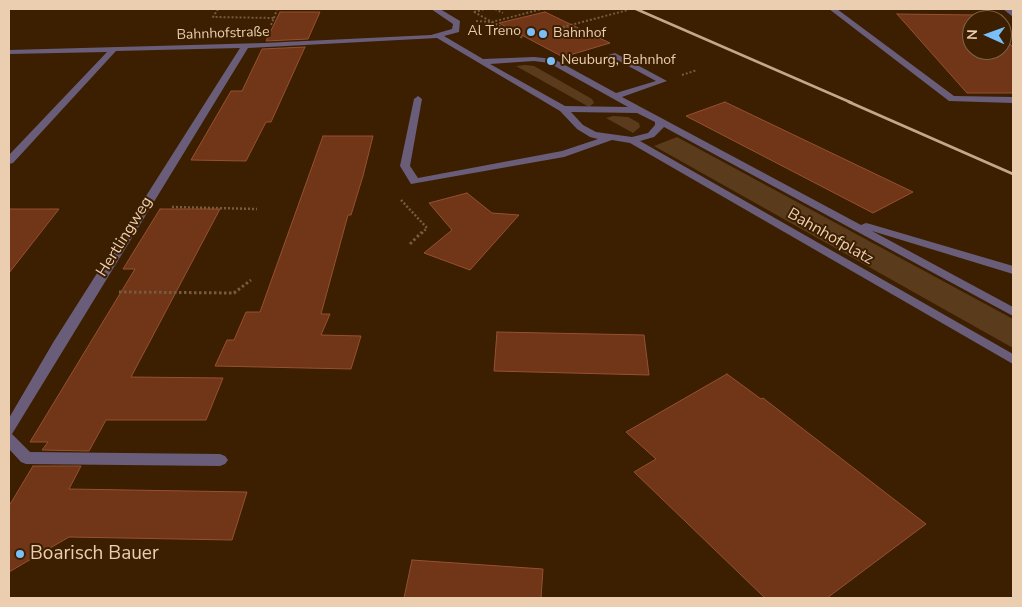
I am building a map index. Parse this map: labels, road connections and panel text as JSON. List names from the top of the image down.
{
  "streets": {
    "street": ["Bahnhofstraße", "Hertlingweg", "Bahnhofplatz"]
  },
  "crossings": [
    ["Bahnhofstraße", "Hertlingweg"],
    ["Bahnhofstraße", "Bahnhofplatz"]
  ],
  "places": [
    "Al Treno",
    "Bahnhof",
    "Neuburg, Bahnhof",
    "Boarisch Bauer"
  ],
  "north": "left"
}
